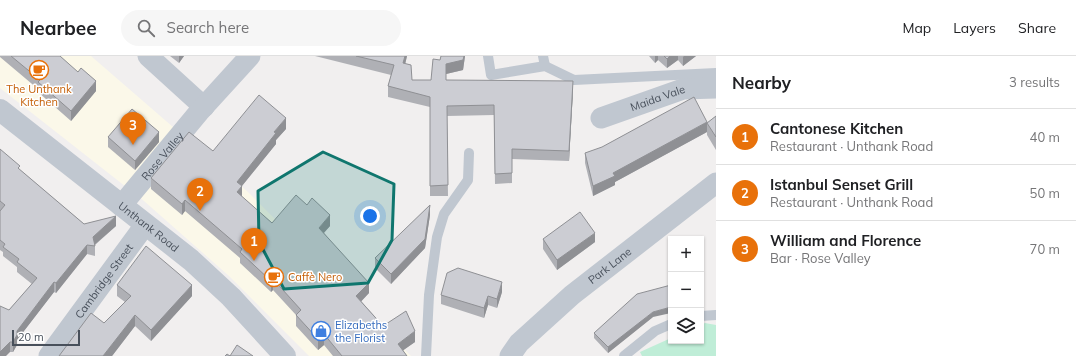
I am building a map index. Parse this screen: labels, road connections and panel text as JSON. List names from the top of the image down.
{
  "streets": {
    "street": [
      "Maida Vale",
      "Rose Valley",
      "Unthank Road",
      "Park Lane",
      "Cambridge Street"
    ]
  },
  "crossings": [
    ["Rose Valley", "Unthank Road"],
    ["Unthank Road", "Cambridge Street"]
  ],
  "places": {
    "cafe": ["The Unthank Kitchen", "Caffè Nero"],
    "shop": ["Elizabeths the Florist"]
  },
  "scale_bar": "20 m",
  "page": {
    "header": "Nearbee",
    "search": "Search here",
    "nav": ["Map", "Layers", "Share"],
    "heading": ["Nearby", "3 results"],
    "list": [
      {
        "mark": "1",
        "name": "Cantonese Kitchen",
        "note": "Restaurant · Unthank Road",
        "value": "40 m"
      },
      {
        "mark": "2",
        "name": "Istanbul Senset Grill",
        "note": "Restaurant · Unthank Road",
        "value": "50 m"
      },
      {
        "mark": "3",
        "name": "William and Florence",
        "note": "Bar · Rose Valley",
        "value": "70 m"
      }
    ],
    "pins": ["3", "2", "1"],
    "map_buttons": ["+", "−"],
    "scale": "20 m"
  }
}
